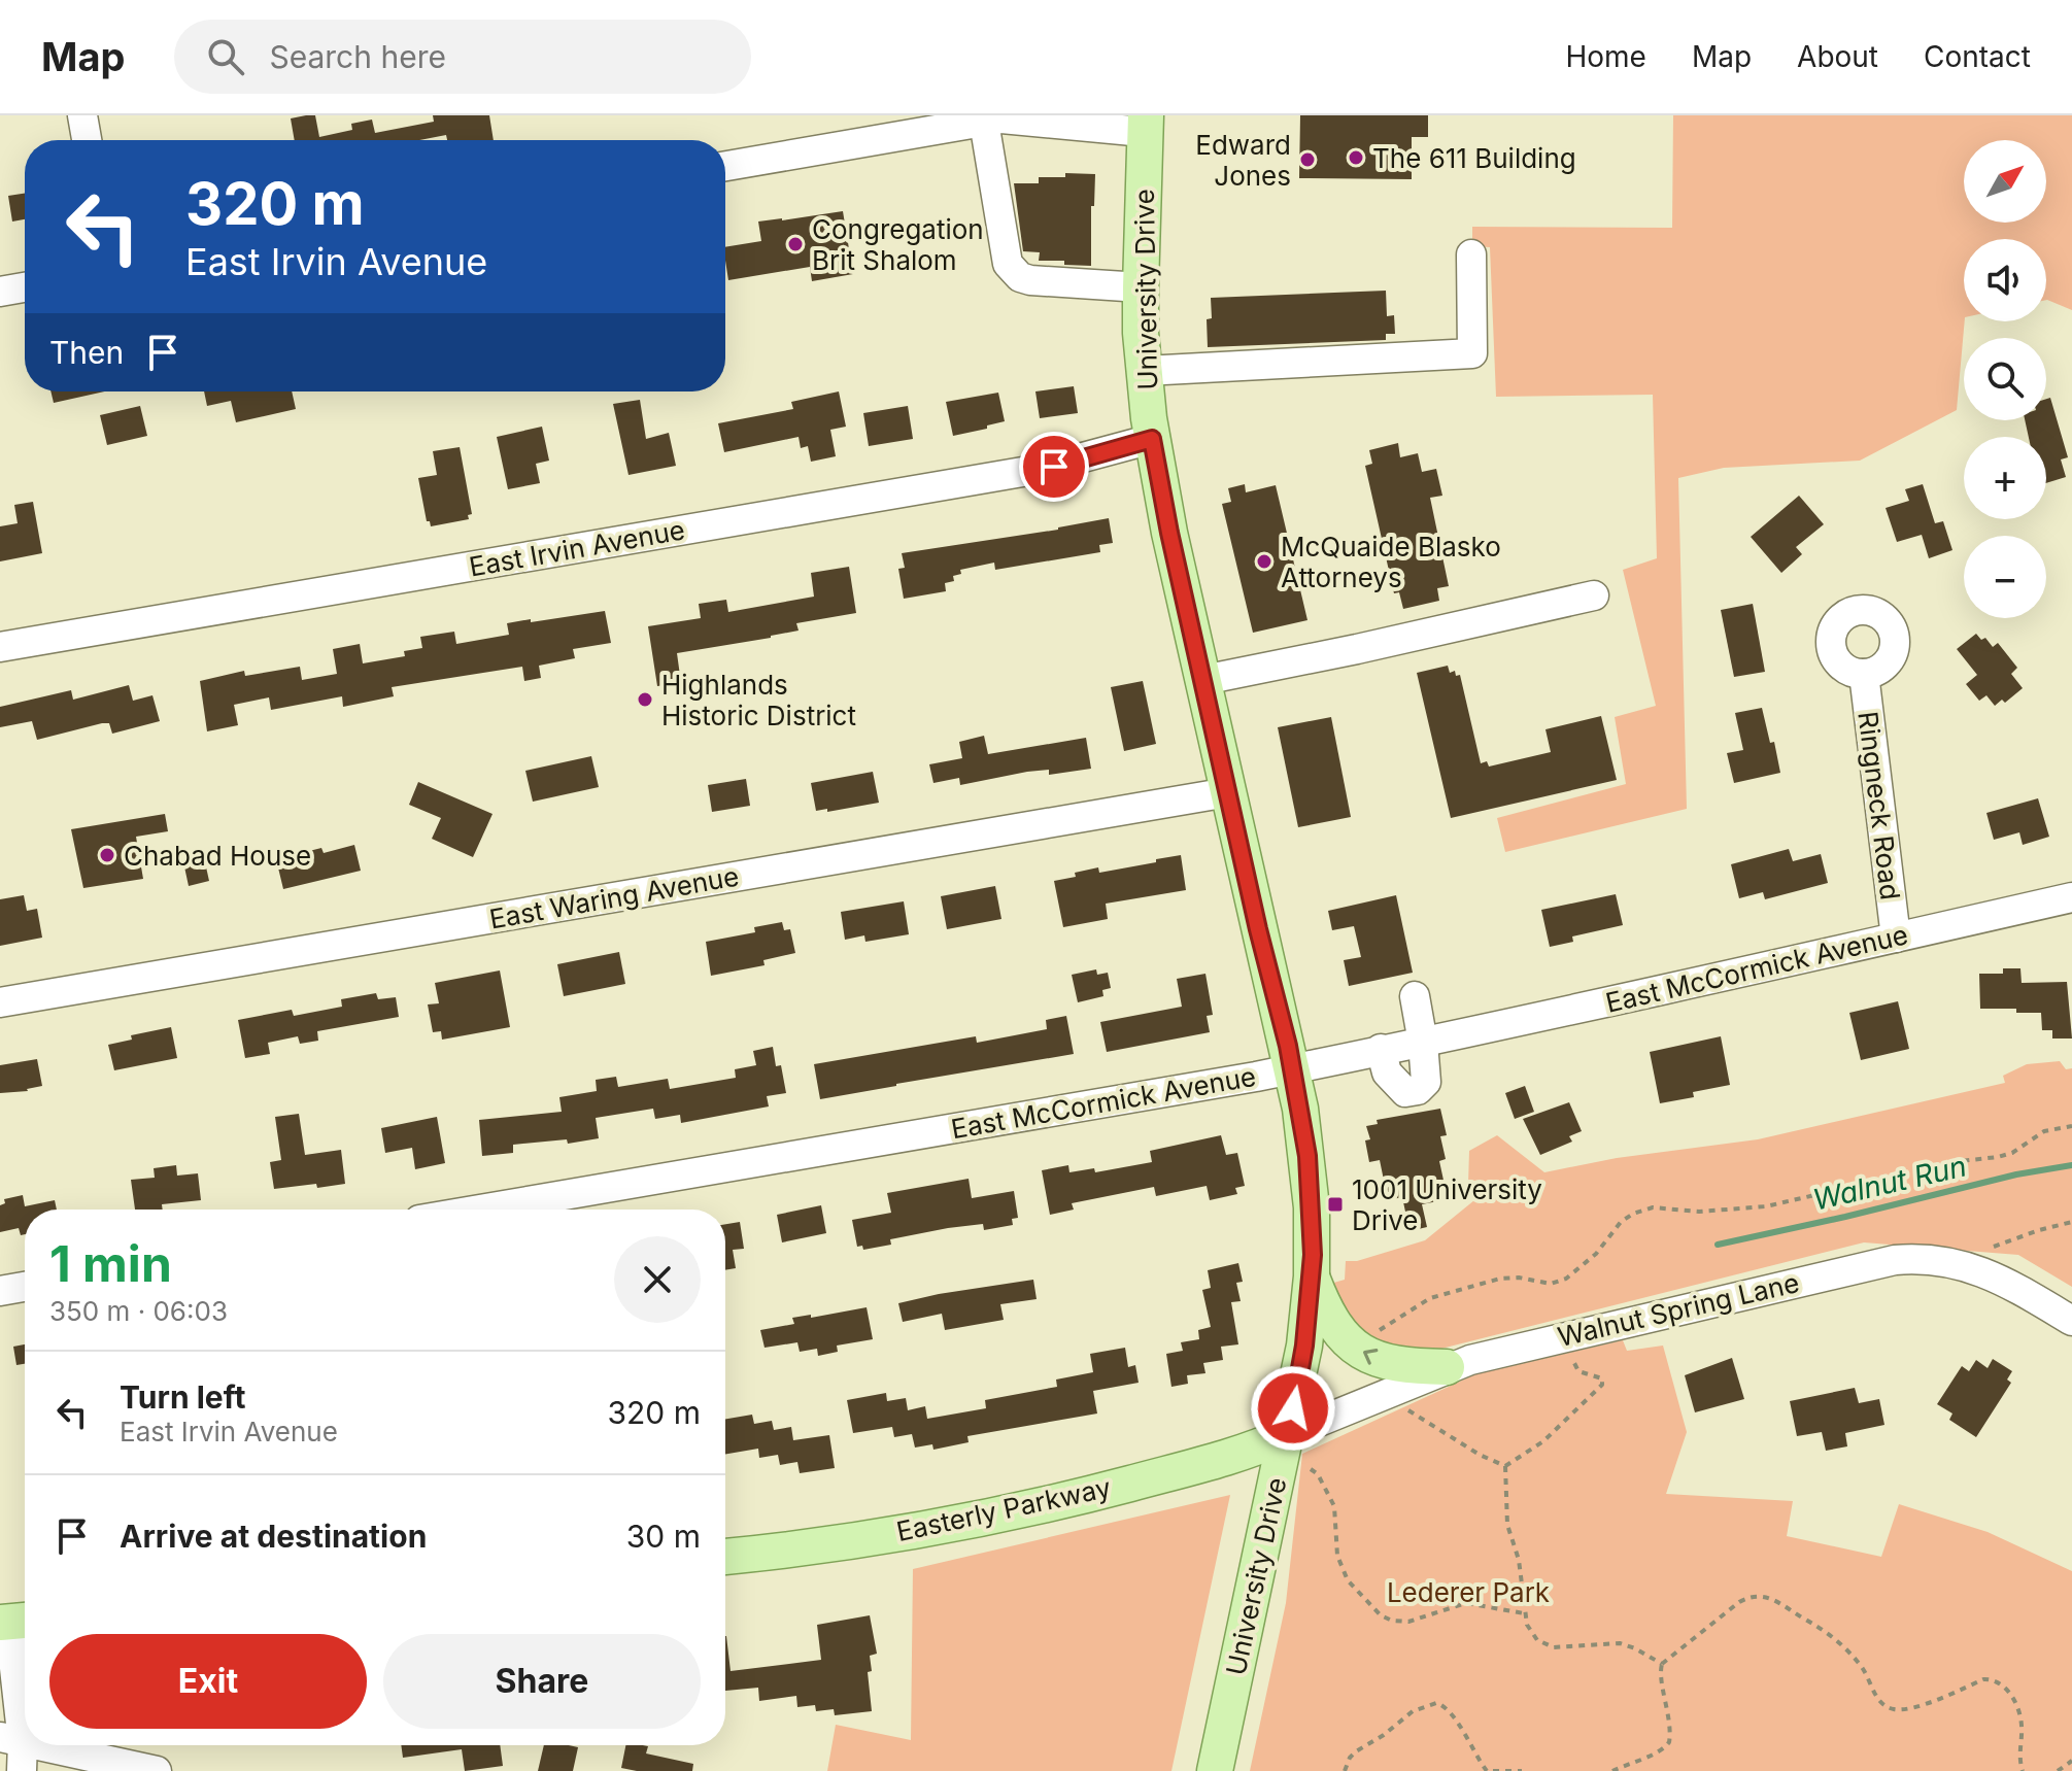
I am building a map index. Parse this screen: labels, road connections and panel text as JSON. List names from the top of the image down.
{
  "streets": {
    "main road": ["University Drive", "Easterly Parkway"],
    "street": [
      "East Irvin Avenue",
      "Ringneck Road",
      "East Waring Avenue",
      "East McCormick Avenue",
      "Walnut Spring Lane"
    ]
  },
  "crossings": [
    ["University Drive", "East Irvin Avenue"],
    ["University Drive", "East Waring Avenue"],
    ["University Drive", "East McCormick Avenue"],
    ["University Drive", "Walnut Spring Lane"],
    ["University Drive", "Easterly Parkway"],
    ["Ringneck Road", "East McCormick Avenue"],
    ["Walnut Spring Lane", "Easterly Parkway"]
  ],
  "water": ["Walnut Run"],
  "parks": ["Lederer Park"],
  "places": {
    "other": [
      "The 611 Building",
      "Edward Jones",
      "Congregation Brit Shalom",
      "McQuaide Blasko Attorneys",
      "Highlands Historic District",
      "Chabad House"
    ],
    "transit": ["1001 University Drive"]
  },
  "north": "top right",
  "page": {
    "header": "Map",
    "search": "Search here",
    "nav": [
      "Home",
      "Map",
      "About",
      "Contact"
    ],
    "map_buttons": ["+", "−"],
    "turn": ["320 m", "East Irvin Avenue"],
    "then": "Then",
    "heading": ["1 min", "350 m · 06:03"],
    "list": [
      {
        "name": "Turn left",
        "note": "East Irvin Avenue",
        "value": "320 m"
      },
      {
        "name": "Arrive at destination",
        "value": "30 m"
      }
    ],
    "buttons": ["Exit", "Share"]
  }
}
